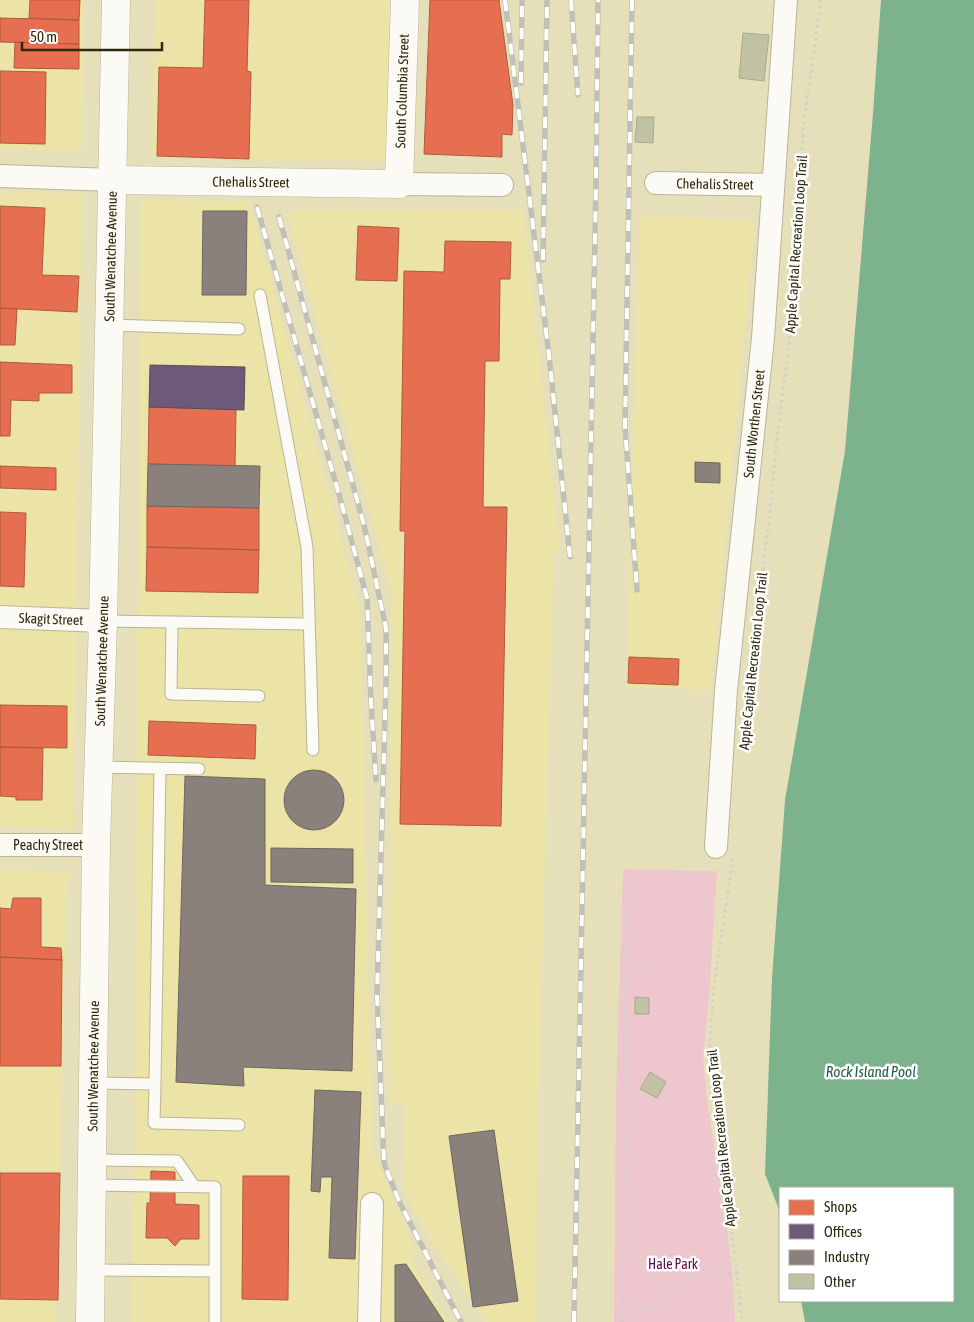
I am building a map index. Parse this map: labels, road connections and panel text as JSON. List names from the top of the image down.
{
  "streets": {
    "main road": ["South Columbia Street", "Chehalis Street", "South Wenatchee Avenue"],
    "street": ["South Worthen Street", "Skagit Street", "Peachy Street"],
    "path": ["Apple Capital Recreation Loop Trail"]
  },
  "crossings": [
    ["South Columbia Street", "Chehalis Street"],
    ["Chehalis Street", "South Wenatchee Avenue"],
    ["Chehalis Street", "South Worthen Street"],
    ["Apple Capital Recreation Loop Trail", "South Worthen Street"],
    ["South Wenatchee Avenue", "Skagit Street"],
    ["South Wenatchee Avenue", "Peachy Street"]
  ],
  "water": ["Rock Island Pool"],
  "parks": ["Hale Park"],
  "legend": [
    "Shops",
    "Offices",
    "Industry",
    "Other"
  ],
  "scale_bar": "50 m"
}
